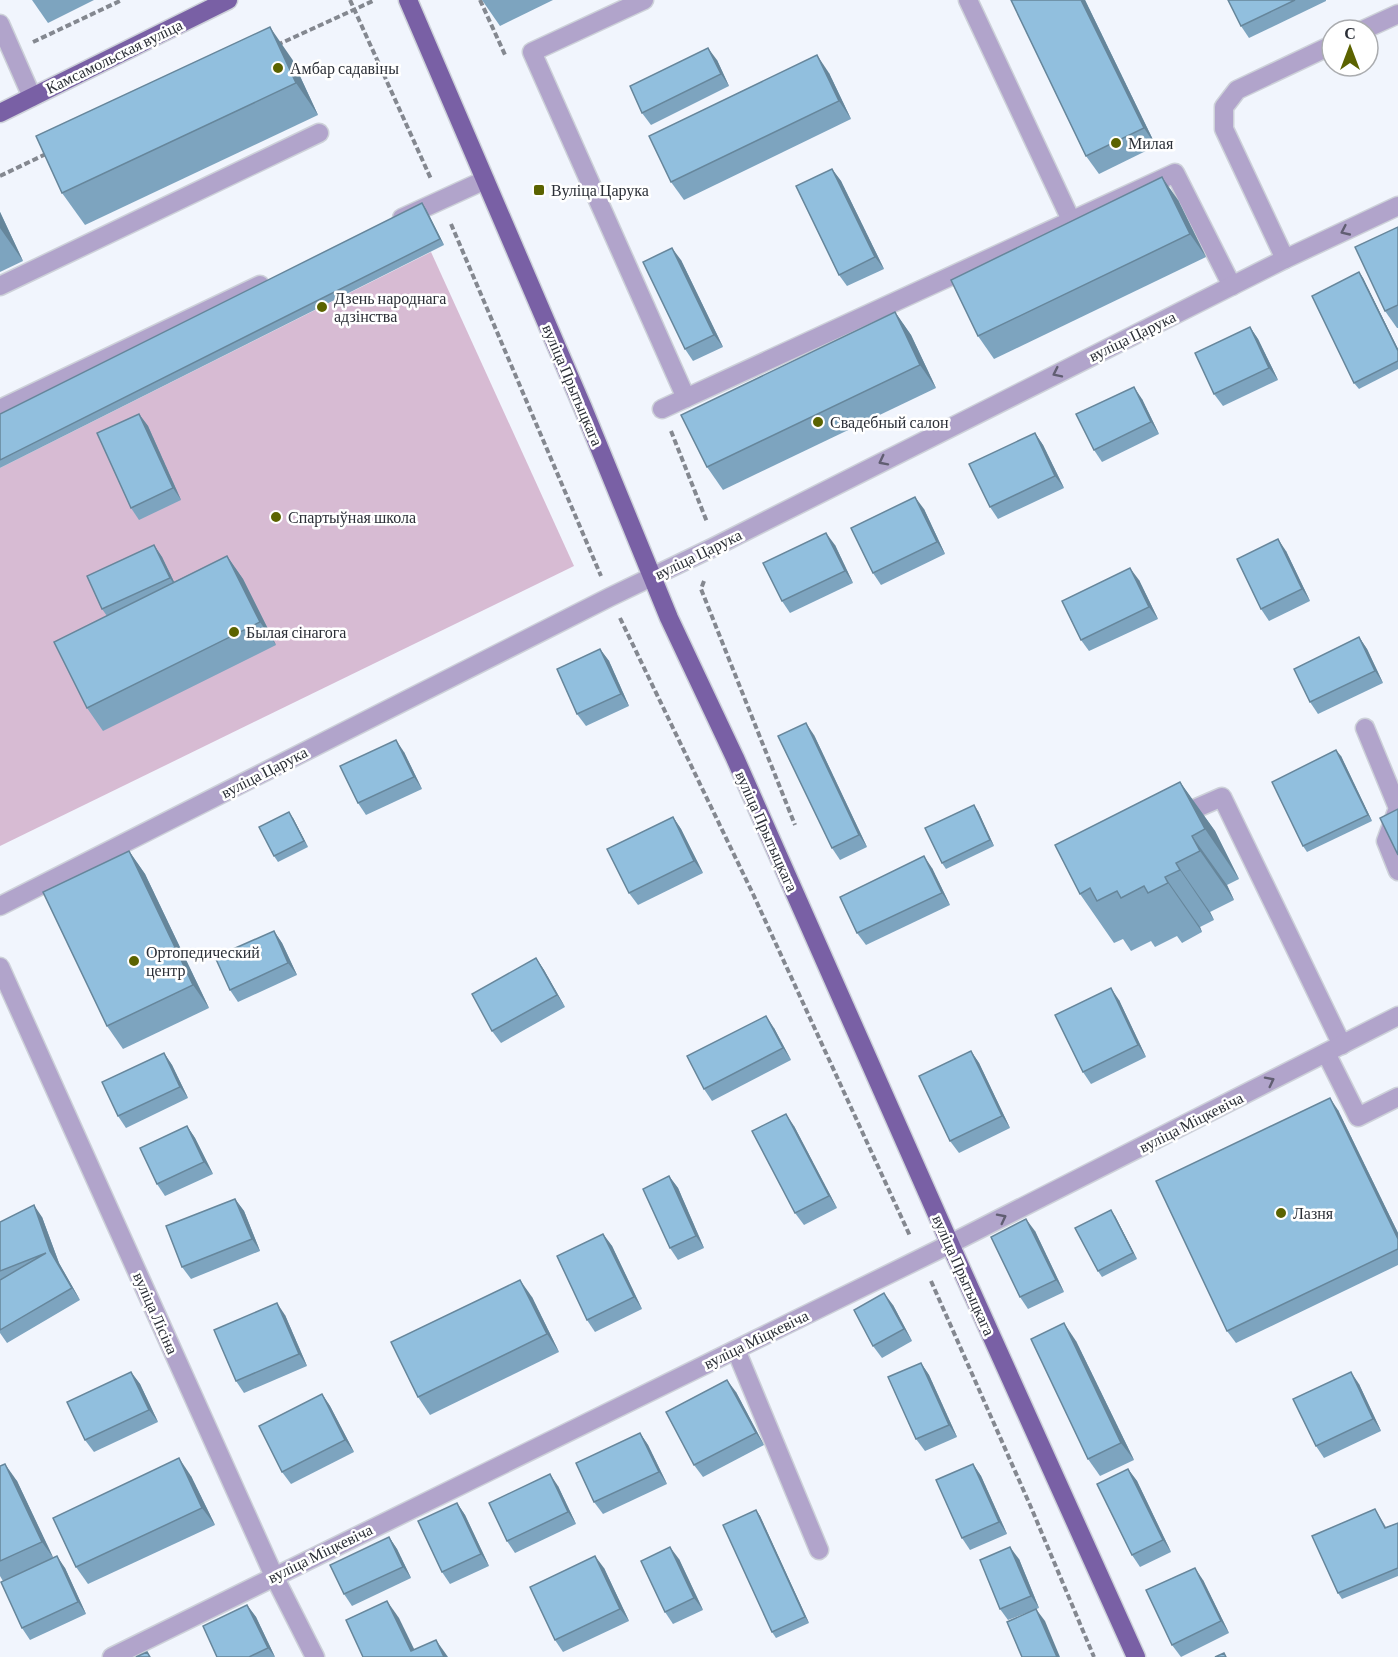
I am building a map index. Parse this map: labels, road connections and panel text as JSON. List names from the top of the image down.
{
  "streets": {
    "main road": ["Камсамольская вуліца", "вуліца Прытыцкага"],
    "street": ["вуліца Царука", "вуліца Міцкевіча", "вуліца Лісіна"]
  },
  "crossings": [
    ["вуліца Царука", "вуліца Прытыцкага"],
    ["вуліца Прытыцкага", "вуліца Міцкевіча"],
    ["вуліца Міцкевіча", "вуліца Лісіна"]
  ],
  "places": {
    "other": [
      "Амбар садавіны",
      "Милая",
      "Дзень народнага адзінства",
      "Свадебный салон",
      "Спартыўная школа",
      "Былая сінагога",
      "Ортопедический центр",
      "Лазня"
    ],
    "transit": ["Вуліца Царука"]
  },
  "north": "top"
}
